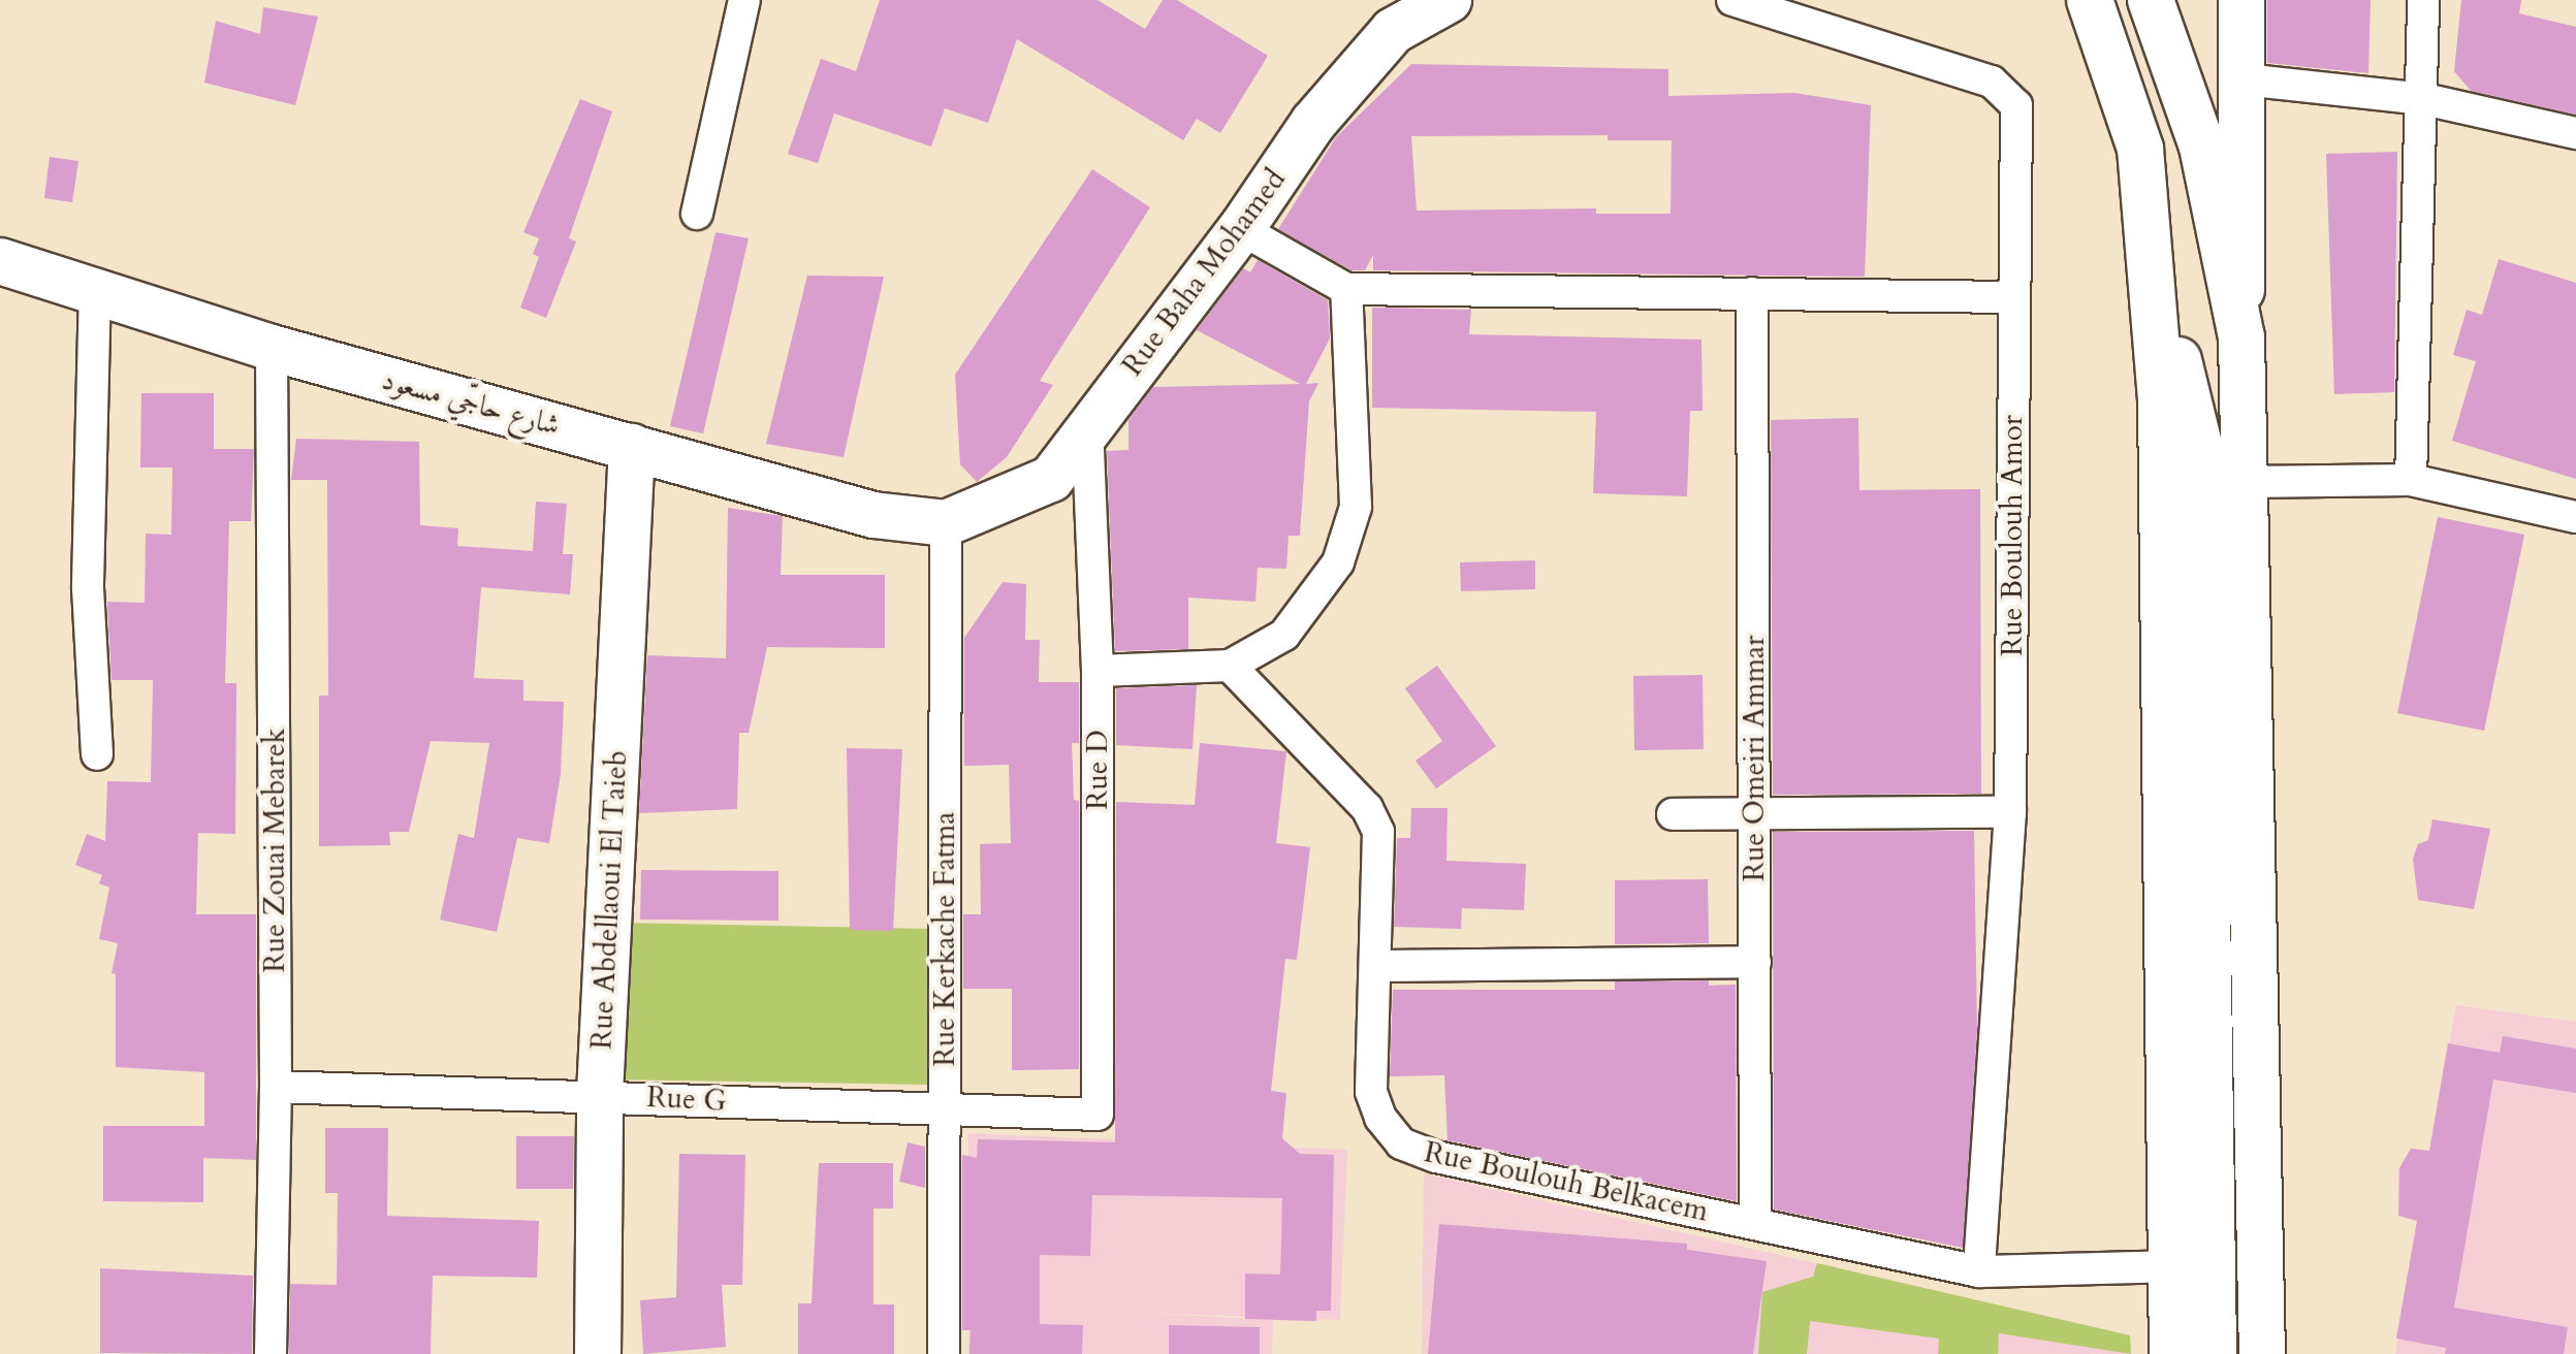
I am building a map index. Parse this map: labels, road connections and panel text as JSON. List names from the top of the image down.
{
  "streets": {
    "main road": ["Rue Baha Mohamed", "شارع حاجّي مسعود", "Rue Abdellaoui El Taieb"],
    "street": [
      "Rue Boulouh Amor",
      "Rue Omeiri Ammar",
      "Rue D",
      "Rue Zouai Mebarek",
      "Rue Kerkache Fatma",
      "Rue G",
      "Rue Boulouh Belkacem"
    ]
  },
  "crossings": [
    ["Rue Baha Mohamed", "شارع حاجّي مسعود"],
    ["Rue Baha Mohamed", "Rue D"],
    ["Rue Baha Mohamed", "Rue Kerkache Fatma"],
    ["شارع حاجّي مسعود", "Rue Zouai Mebarek"],
    ["شارع حاجّي مسعود", "Rue Abdellaoui El Taieb"],
    ["شارع حاجّي مسعود", "Rue Kerkache Fatma"],
    ["Rue Boulouh Amor", "Rue Boulouh Belkacem"],
    ["Rue Omeiri Ammar", "Rue Boulouh Belkacem"],
    ["Rue D", "Rue G"],
    ["Rue Zouai Mebarek", "Rue G"],
    ["Rue Abdellaoui El Taieb", "Rue G"],
    ["Rue Kerkache Fatma", "Rue G"]
  ]
}
